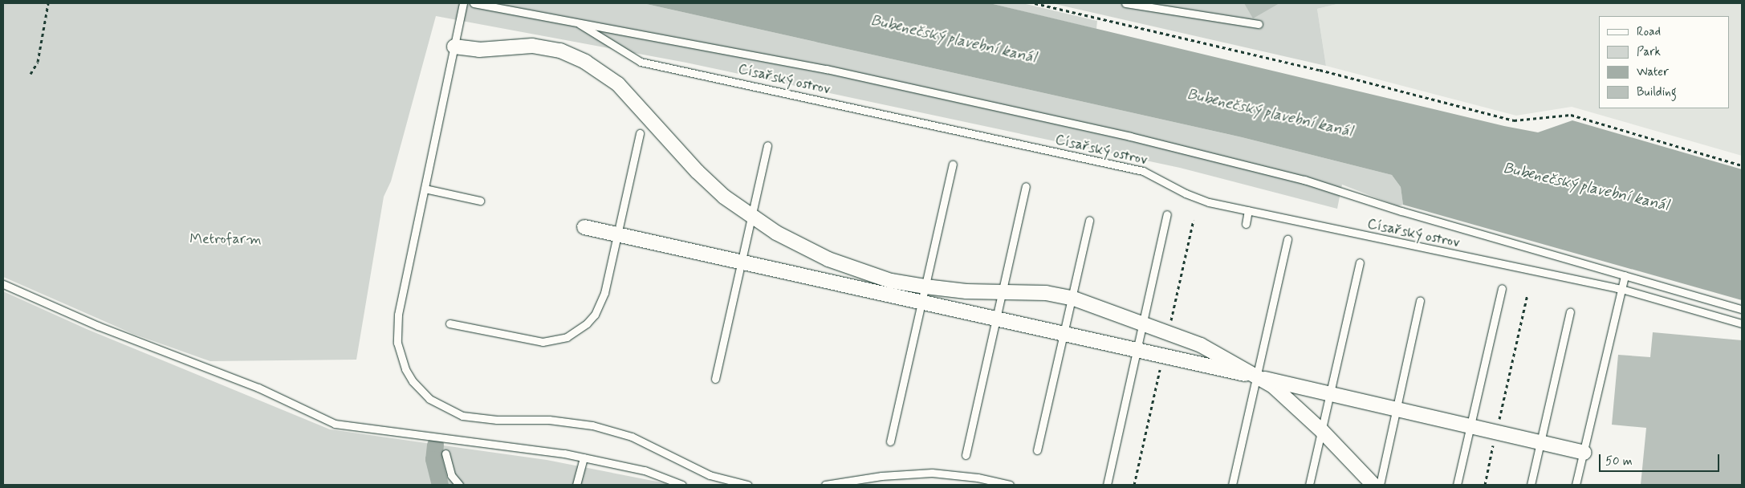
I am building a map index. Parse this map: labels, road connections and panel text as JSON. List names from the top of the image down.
{
  "streets": {
    "lane": ["Císařský ostrov"]
  },
  "water": ["Bubenečský plavební kanál"],
  "parks": ["Metrofarm"],
  "legend": [
    "Road",
    "Park",
    "Water",
    "Building"
  ],
  "scale_bar": "50 m"
}
